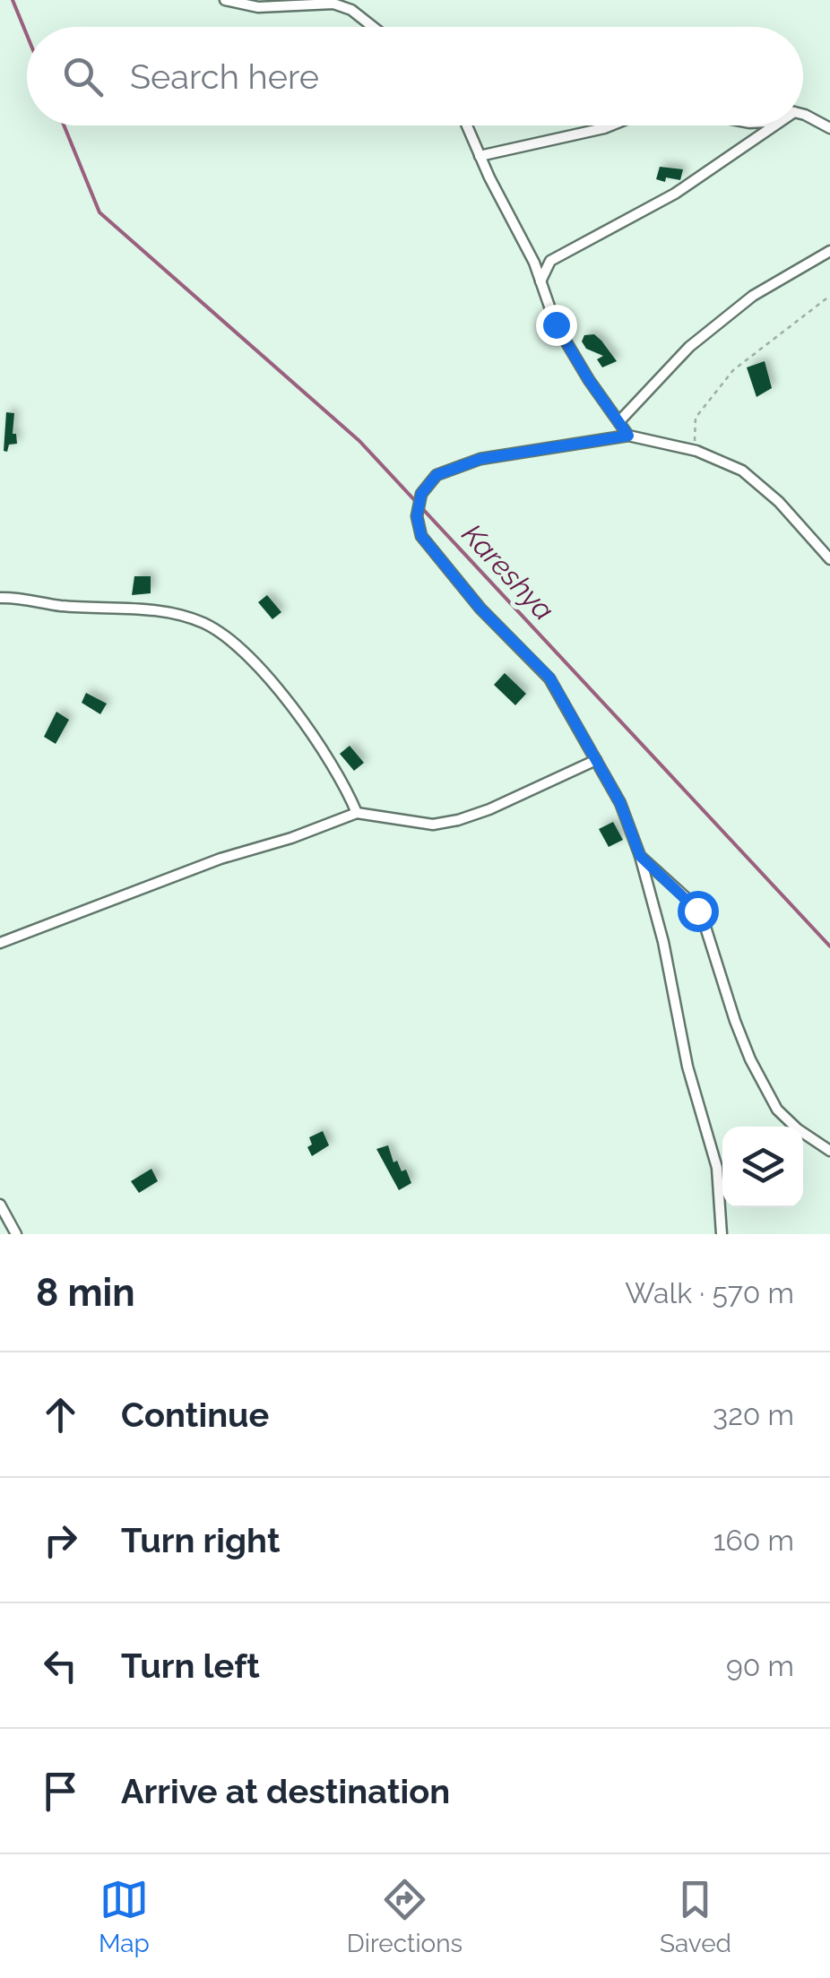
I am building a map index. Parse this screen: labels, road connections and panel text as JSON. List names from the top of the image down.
{
  "water": ["Kareshya"],
  "page": {
    "search": "Search here",
    "heading": ["8 min", "Walk · 570 m"],
    "list": [
      ["Continue", "320 m"],
      ["Turn right", "160 m"],
      ["Turn left", "90 m"],
      "Arrive at destination"
    ],
    "nav": ["Map", "Directions", "Saved"]
  }
}
